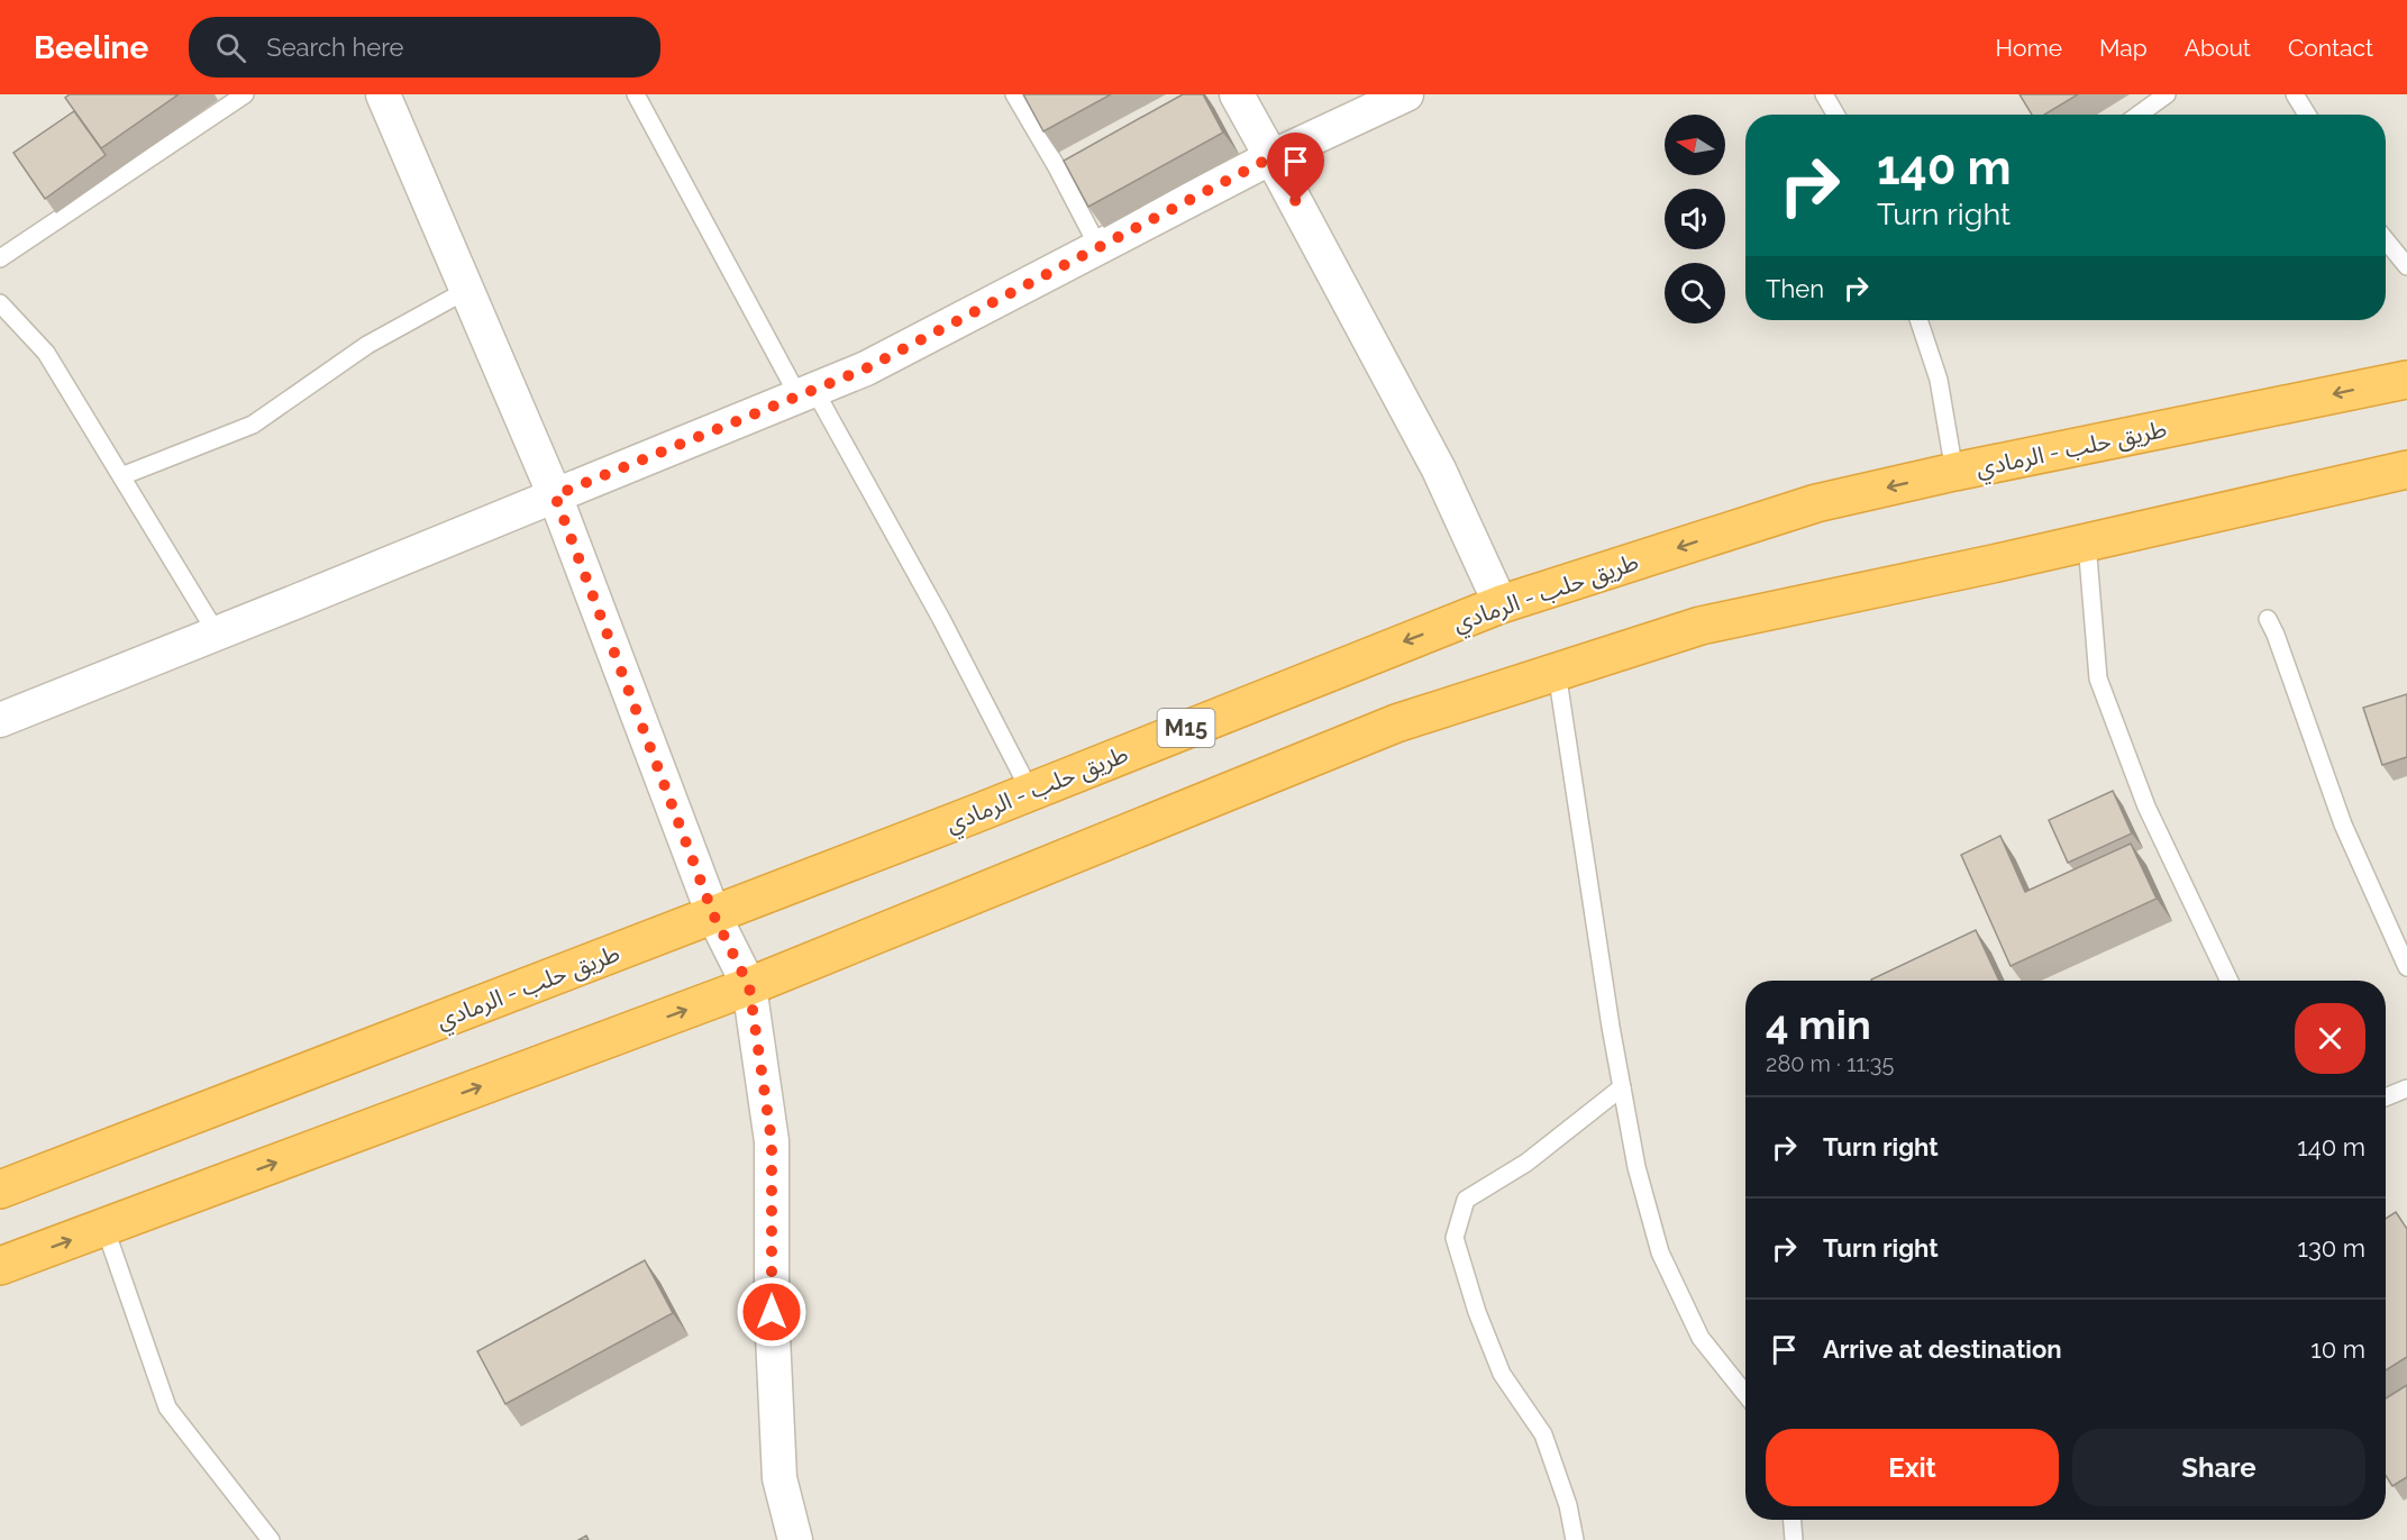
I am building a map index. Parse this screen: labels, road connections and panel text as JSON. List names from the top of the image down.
{
  "streets": {
    "highway": ["طريق حلب - الرمادي", "M15"]
  },
  "north": "left",
  "page": {
    "header": "Beeline",
    "search": "Search here",
    "nav": [
      "Home",
      "Map",
      "About",
      "Contact"
    ],
    "turn": ["140 m", "Turn right"],
    "then": "Then",
    "heading": ["4 min", "280 m · 11:35"],
    "list": [
      {
        "name": "Turn right",
        "value": "140 m"
      },
      {
        "name": "Turn right",
        "value": "130 m"
      },
      {
        "name": "Arrive at destination",
        "value": "10 m"
      }
    ],
    "buttons": ["Exit", "Share"]
  }
}
